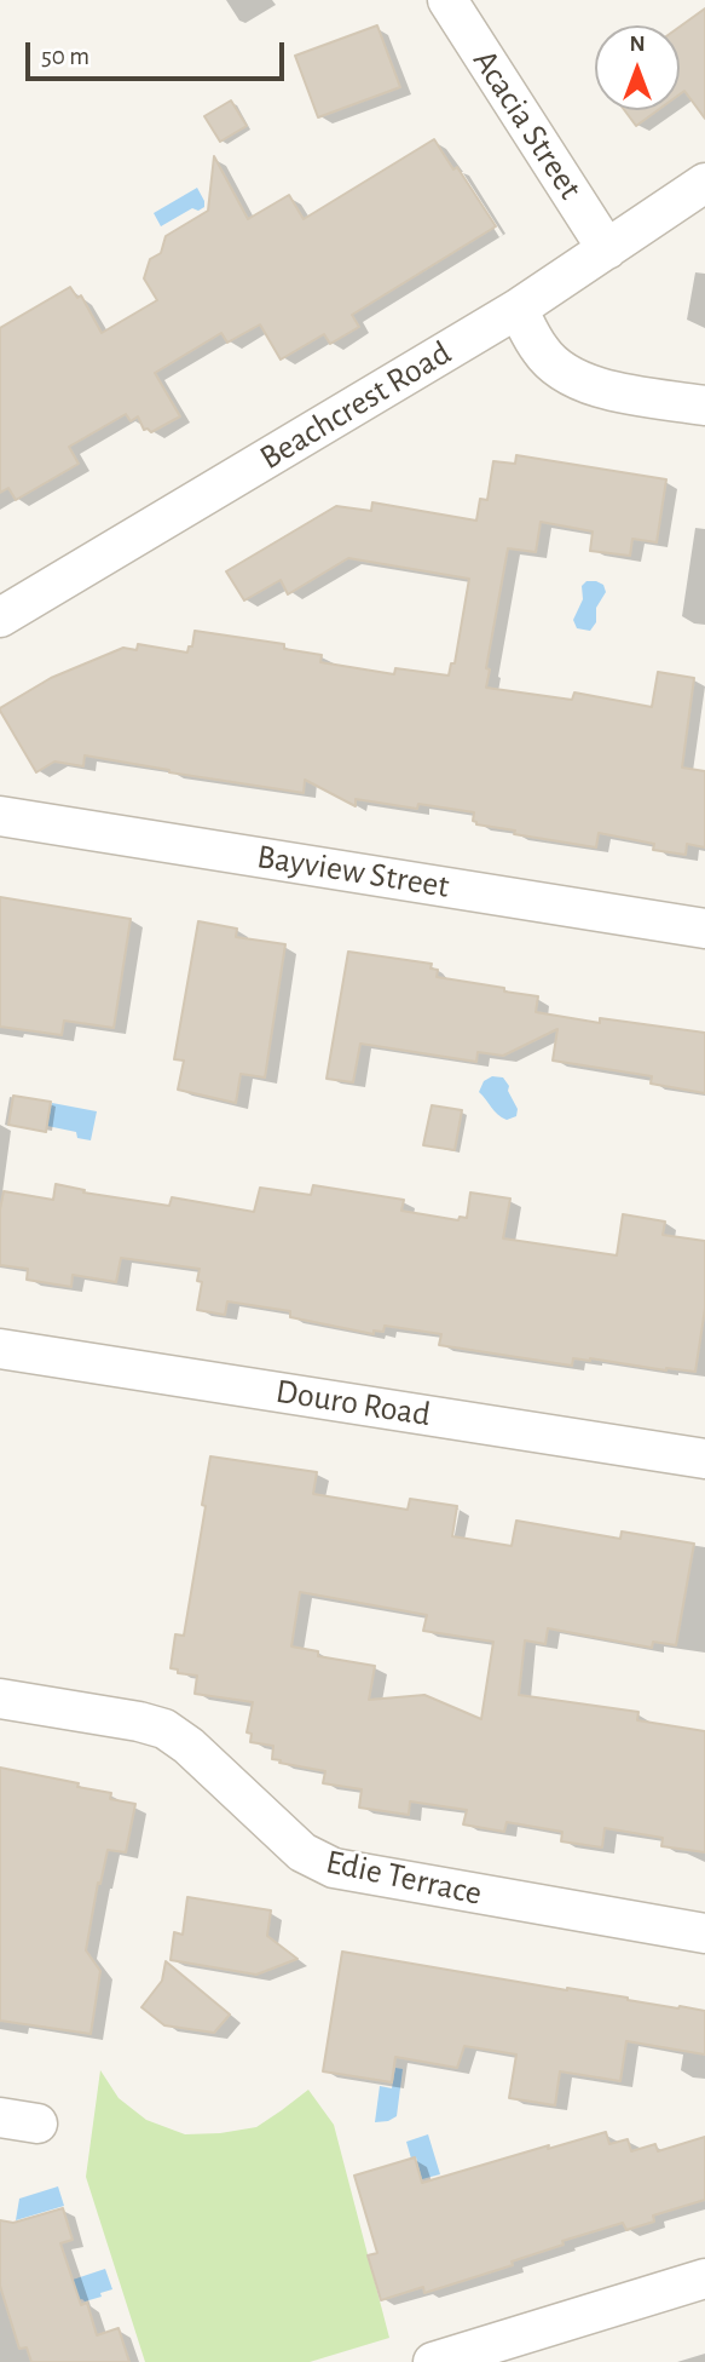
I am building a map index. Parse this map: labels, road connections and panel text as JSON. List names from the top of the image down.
{
  "streets": {
    "street": [
      "Acacia Street",
      "Beachcrest Road",
      "Bayview Street",
      "Douro Road",
      "Edie Terrace"
    ]
  },
  "crossings": [
    ["Acacia Street", "Beachcrest Road"]
  ],
  "scale_bar": "50 m",
  "north": "top"
}
